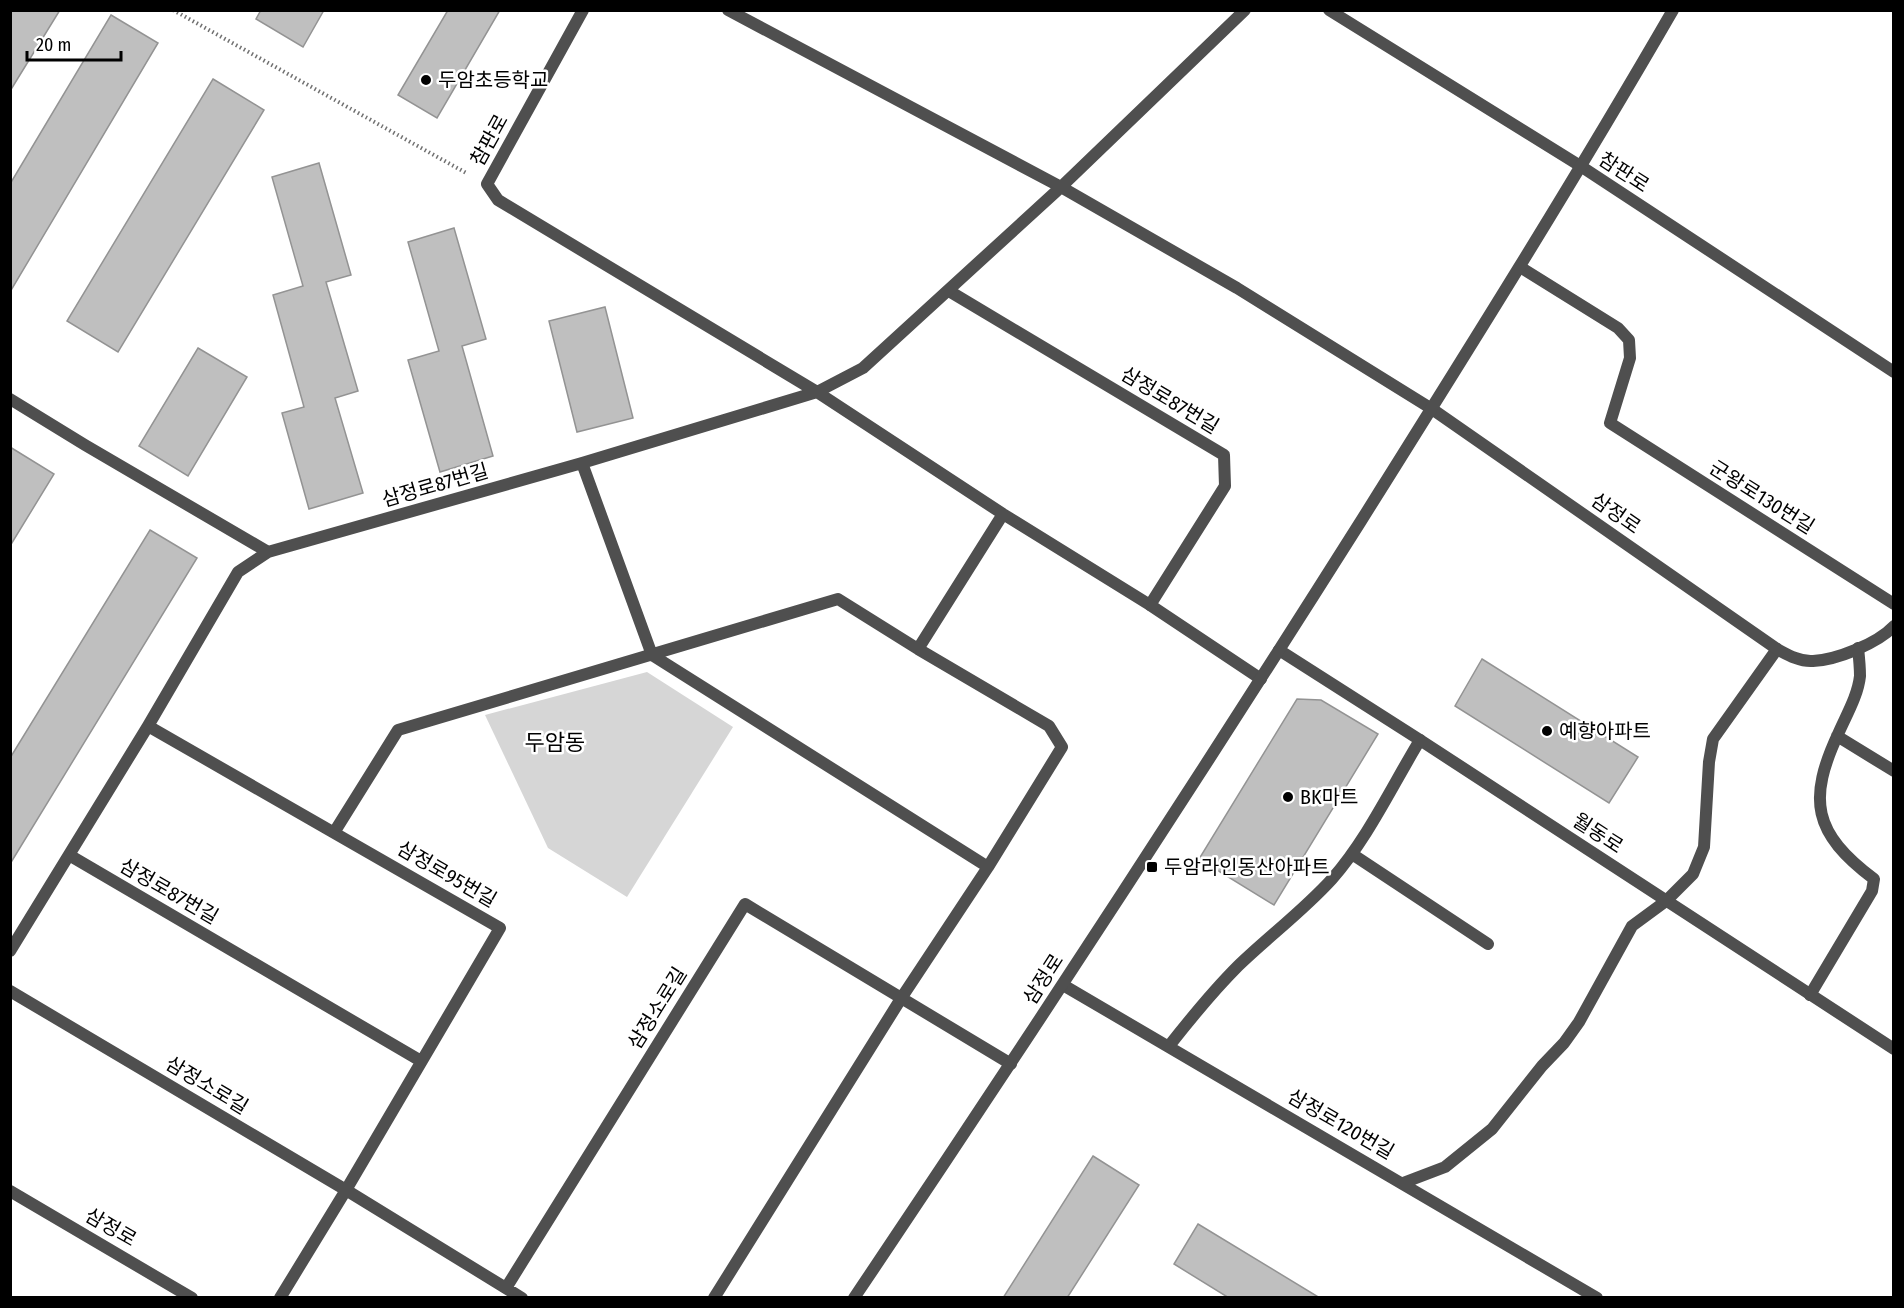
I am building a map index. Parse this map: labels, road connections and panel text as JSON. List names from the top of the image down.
{
  "streets": {
    "street": [
      "참판로",
      "삼정로87번길",
      "군왕로130번길",
      "삼정로",
      "월동로",
      "삼정로95번길",
      "삼정소로길",
      "삼정로120번길"
    ]
  },
  "crossings": [
    ["참판로", "삼정로"],
    ["삼정로87번길", "삼정로"],
    ["삼정로87번길", "삼정로95번길"],
    ["군왕로130번길", "삼정로"],
    ["삼정로", "월동로"],
    ["삼정로", "삼정로120번길"],
    ["삼정로95번길", "삼정소로길"]
  ],
  "districts": ["두암동"],
  "places": {
    "other": ["두암초등학교", "예향아파트", "BK마트"],
    "transit": ["두암라인동산아파트"]
  },
  "scale_bar": "20 m"
}
